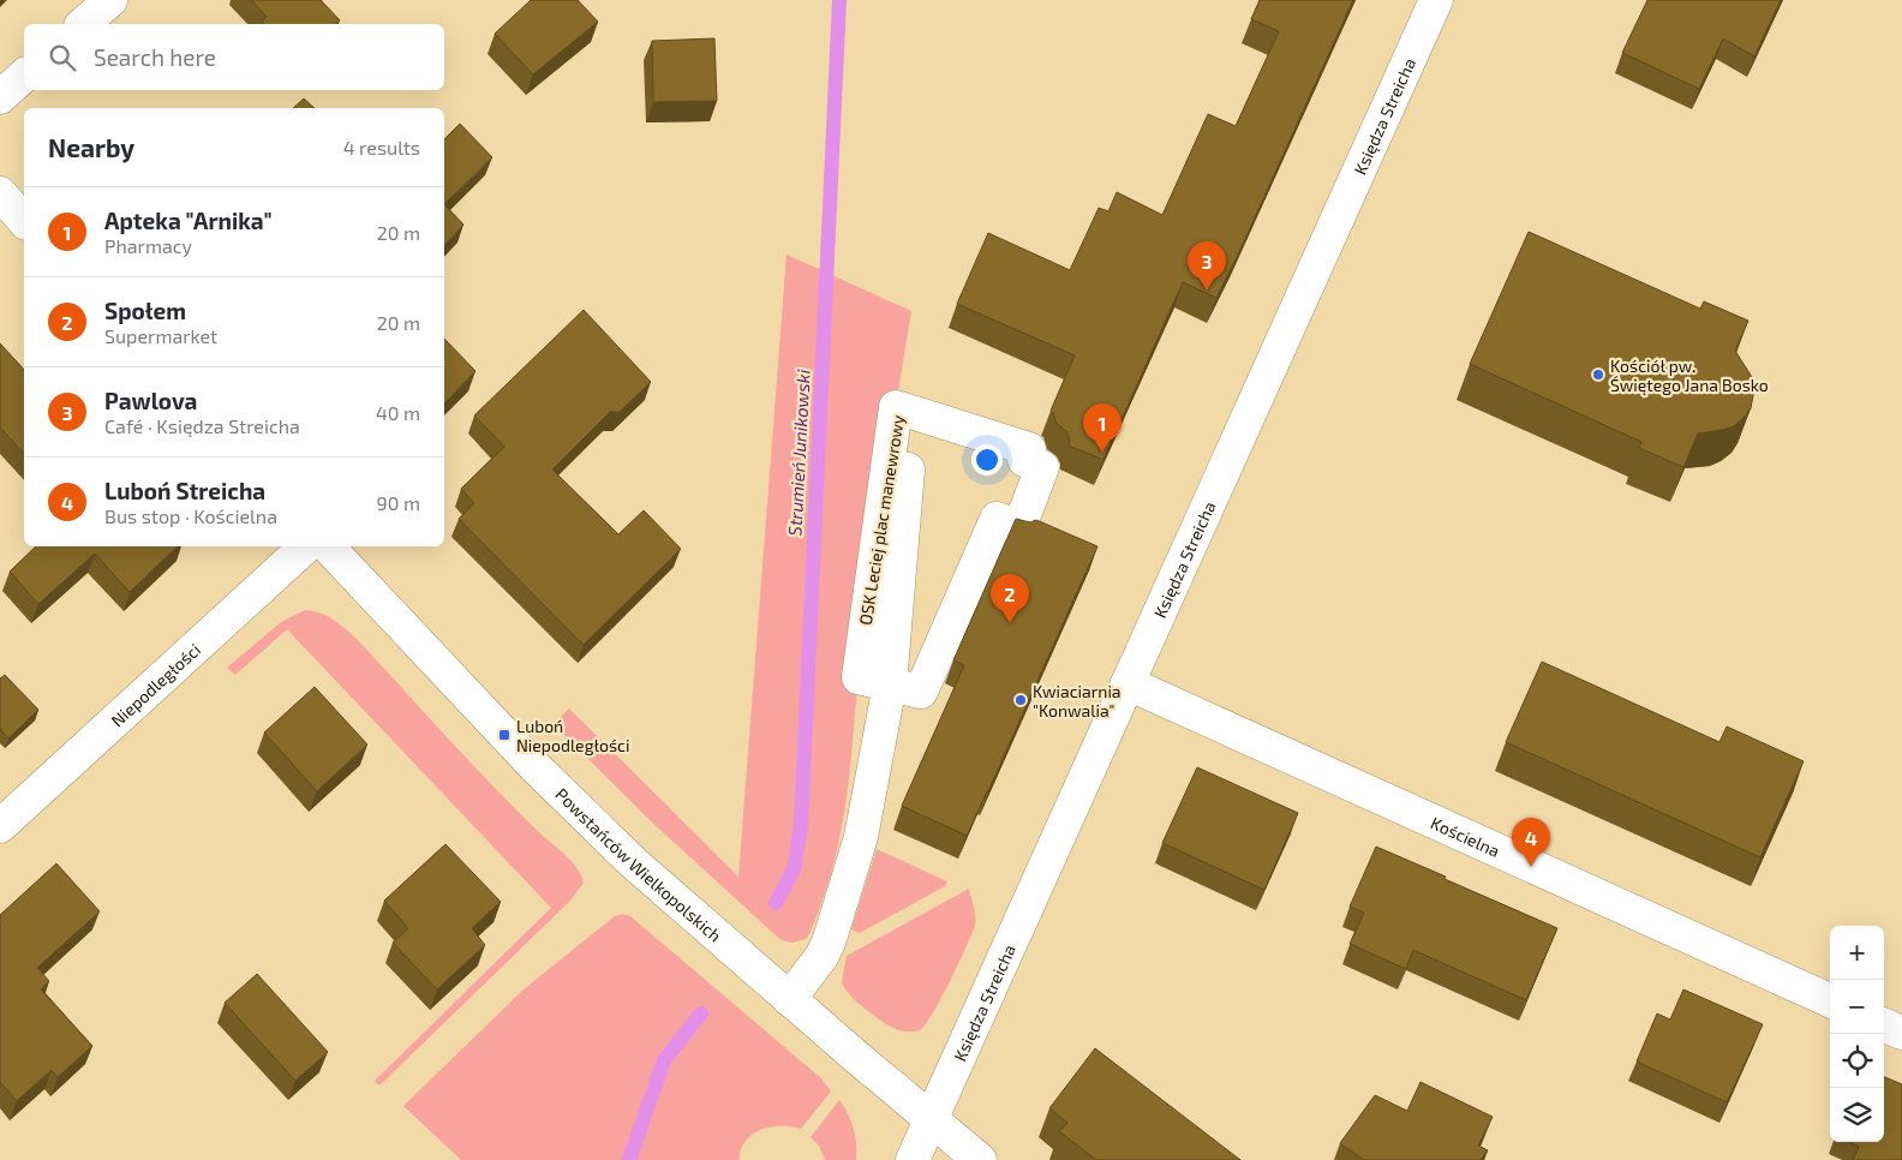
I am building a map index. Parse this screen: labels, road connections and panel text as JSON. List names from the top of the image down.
{
  "streets": {
    "street": [
      "Księdza Streicha",
      "OSK Leciej plac manewrowy",
      "Niepodległości",
      "Kościelna",
      "Powstańców Wielkopolskich"
    ]
  },
  "crossings": [
    ["Księdza Streicha", "Kościelna"],
    ["Księdza Streicha", "Powstańców Wielkopolskich"]
  ],
  "water": ["Strumień Junikowski"],
  "places": {
    "other": ["Kościół pw. Świętego Jana Bosko", "Kwiaciarnia \"Konwalia\""],
    "transit": ["Luboń Niepodległości"]
  },
  "page": {
    "search": "Search here",
    "heading": ["Nearby", "4 results"],
    "list": [
      {
        "mark": "1",
        "name": "Apteka \"Arnika\"",
        "note": "Pharmacy",
        "value": "20 m"
      },
      {
        "mark": "2",
        "name": "Społem",
        "note": "Supermarket",
        "value": "20 m"
      },
      {
        "mark": "3",
        "name": "Pawlova",
        "note": "Café · Księdza Streicha",
        "value": "40 m"
      },
      {
        "mark": "4",
        "name": "Luboń Streicha",
        "note": "Bus stop · Kościelna",
        "value": "90 m"
      }
    ],
    "pins": [
      "3",
      "1",
      "2",
      "4"
    ],
    "map_buttons": ["+", "−"]
  }
}
